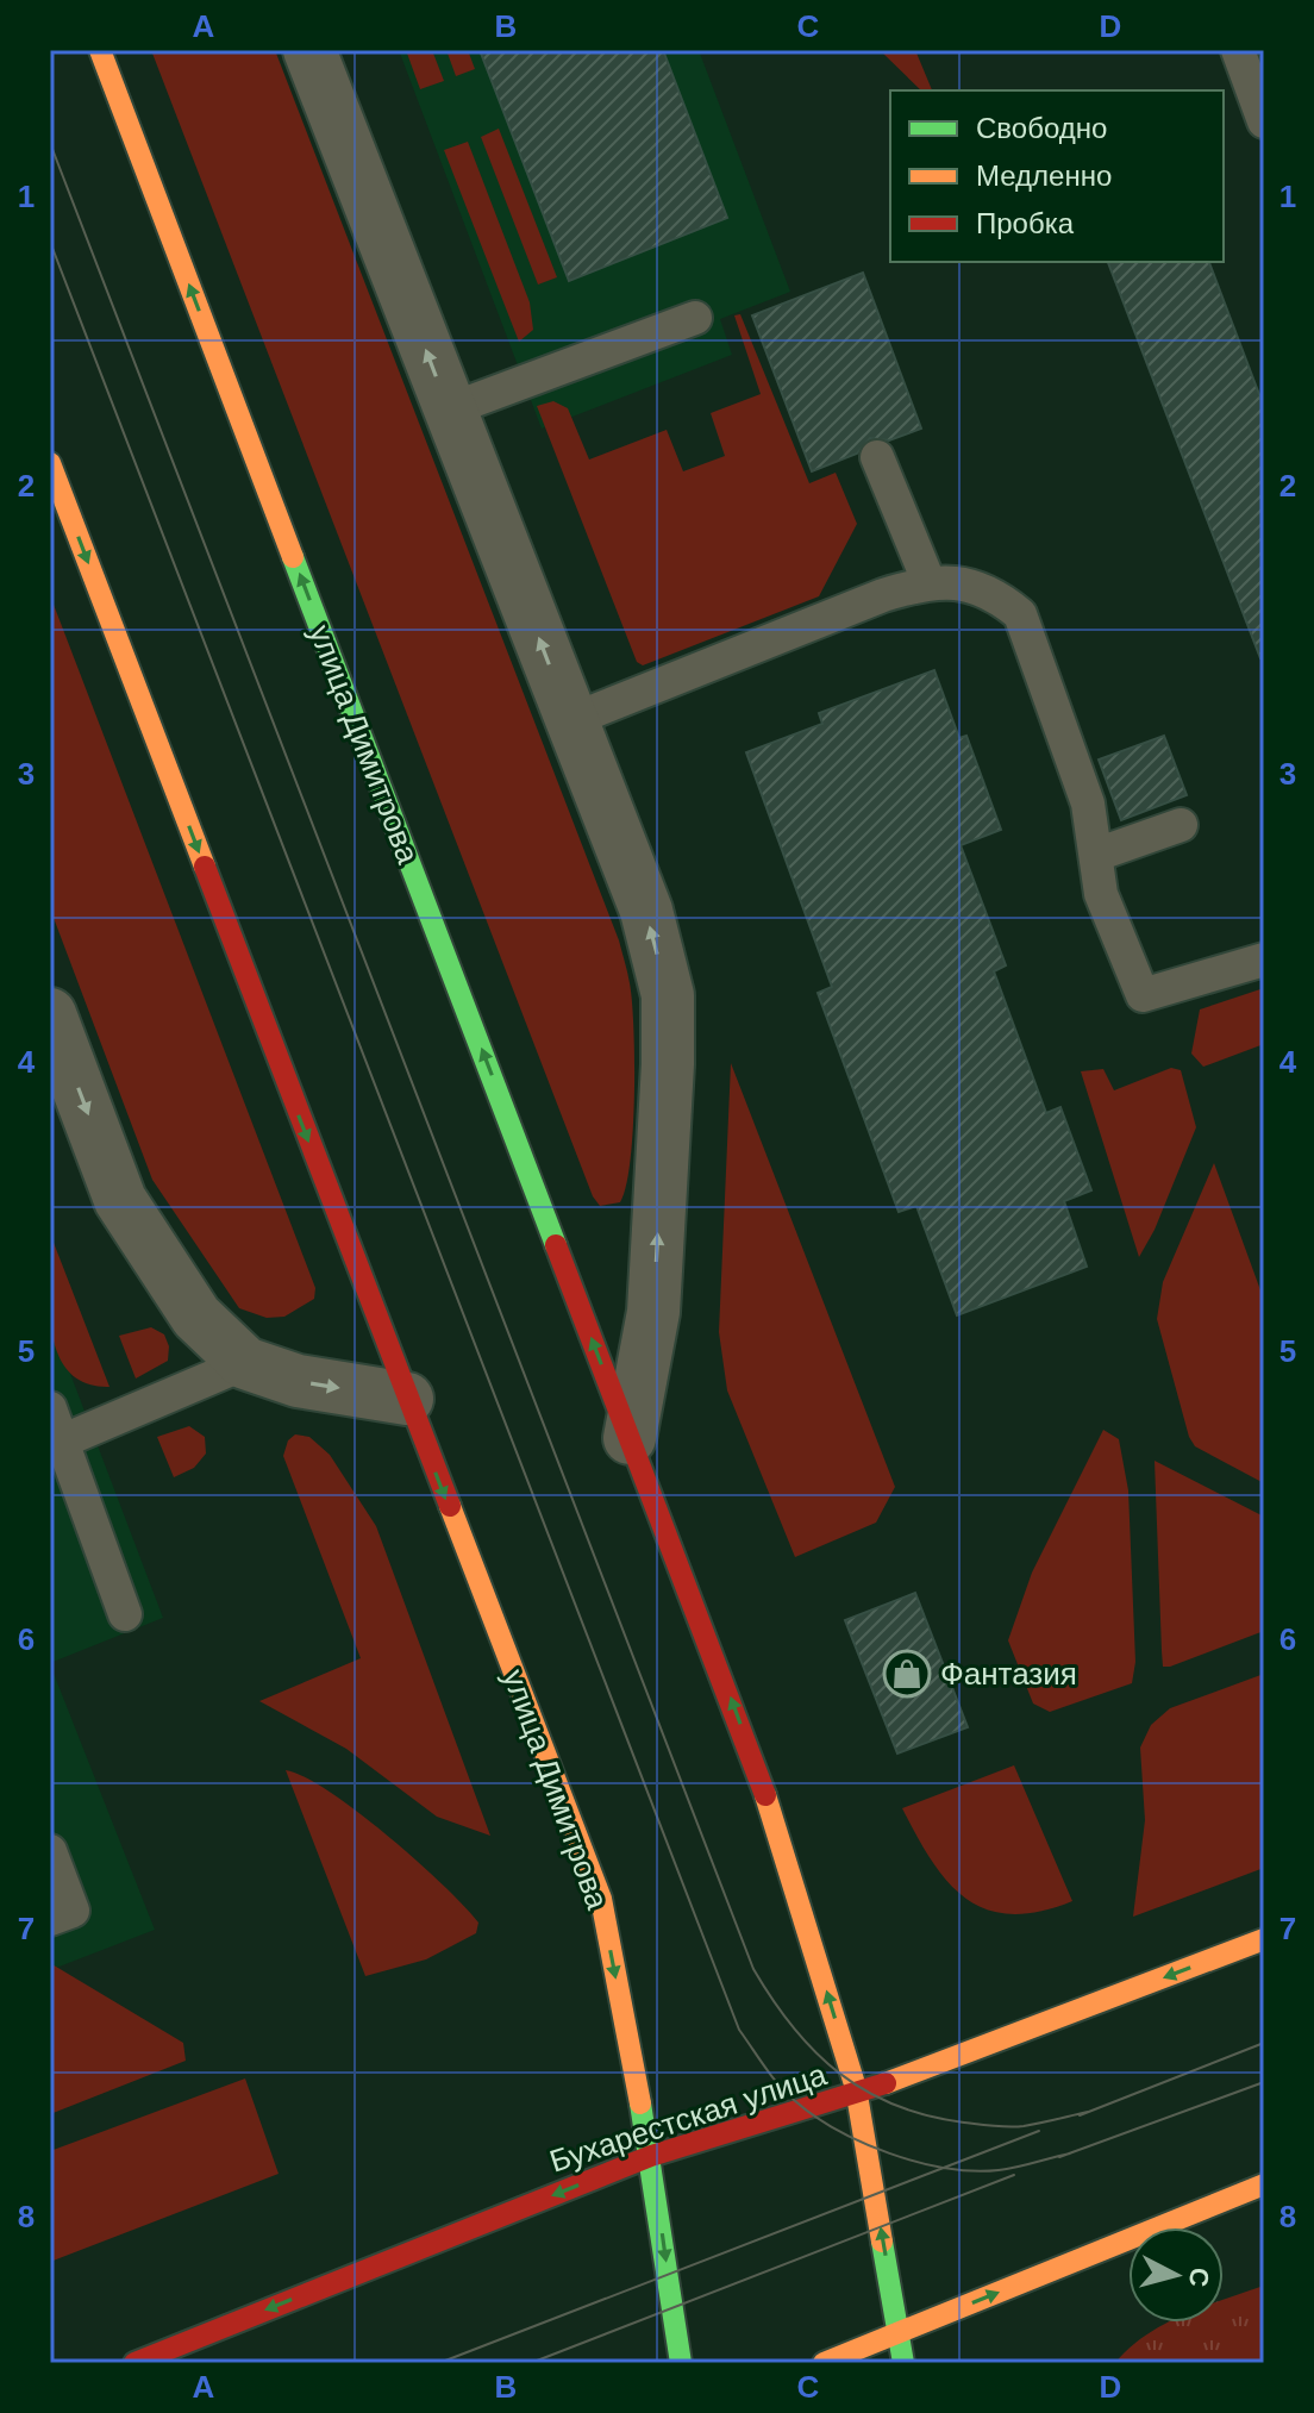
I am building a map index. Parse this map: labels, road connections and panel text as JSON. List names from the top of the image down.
{
  "streets": {
    "street": ["улица Димитрова", "Бухарестская улица"]
  },
  "crossings": [
    ["улица Димитрова", "Бухарестская улица"]
  ],
  "one_way": ["Бухарестская улица"],
  "places": {
    "shop": ["Фантазия"]
  },
  "legend": ["Свободно", "Медленно", "Пробка"],
  "north": "right",
  "grid": {
    "columns": [
      "A",
      "B",
      "C",
      "D"
    ],
    "rows": [
      "1",
      "2",
      "3",
      "4",
      "5",
      "6",
      "7",
      "8"
    ]
  }
}
